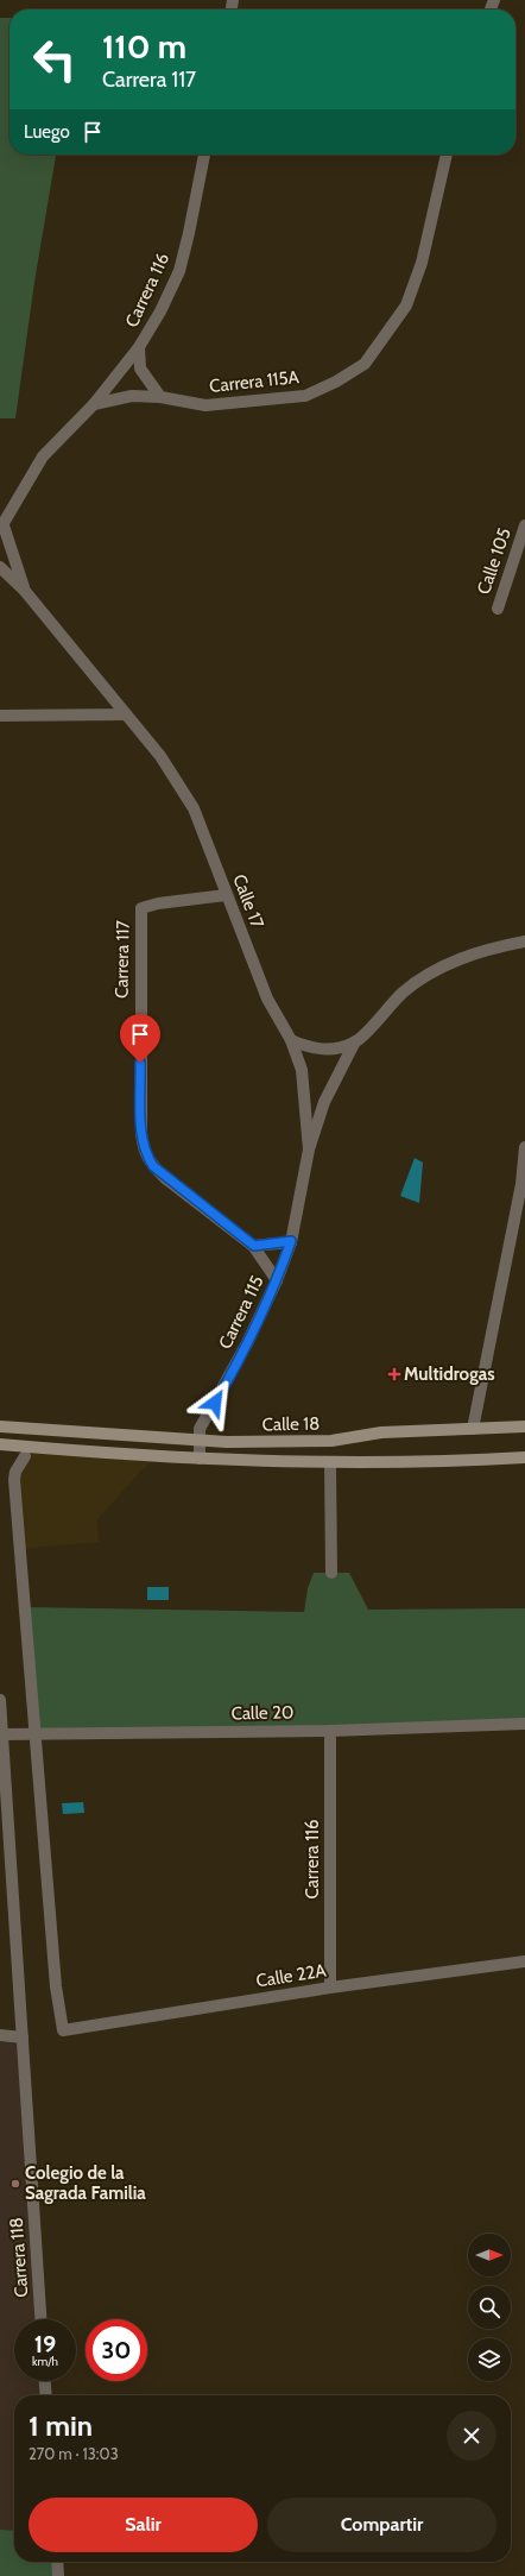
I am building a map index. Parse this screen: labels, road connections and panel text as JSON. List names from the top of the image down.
{
  "streets": {
    "main road": ["Calle 18"],
    "street": [
      "Carrera 116",
      "Carrera 115A",
      "Calle 105",
      "Calle 17",
      "Carrera 117",
      "Carrera 115",
      "Calle 20",
      "Calle 22A",
      "Carrera 118"
    ]
  },
  "crossings": [
    ["Carrera 116", "Calle 20"],
    ["Carrera 116", "Calle 22A"],
    ["Calle 17", "Carrera 117"],
    ["Calle 17", "Carrera 115"],
    ["Carrera 117", "Carrera 115"],
    ["Carrera 115", "Calle 18"],
    ["Calle 20", "Calle 22A"],
    ["Calle 20", "Carrera 118"]
  ],
  "places": {
    "health": ["Multidrogas"],
    "other": ["Colegio de la Sagrada Familia"]
  },
  "north": "right",
  "page": {
    "turn": ["110 m", "Carrera 117"],
    "then": "Luego",
    "speed": "19 km/h",
    "limit": "30",
    "heading": ["1 min", "270 m · 13:03"],
    "buttons": ["Salir", "Compartir"]
  }
}
